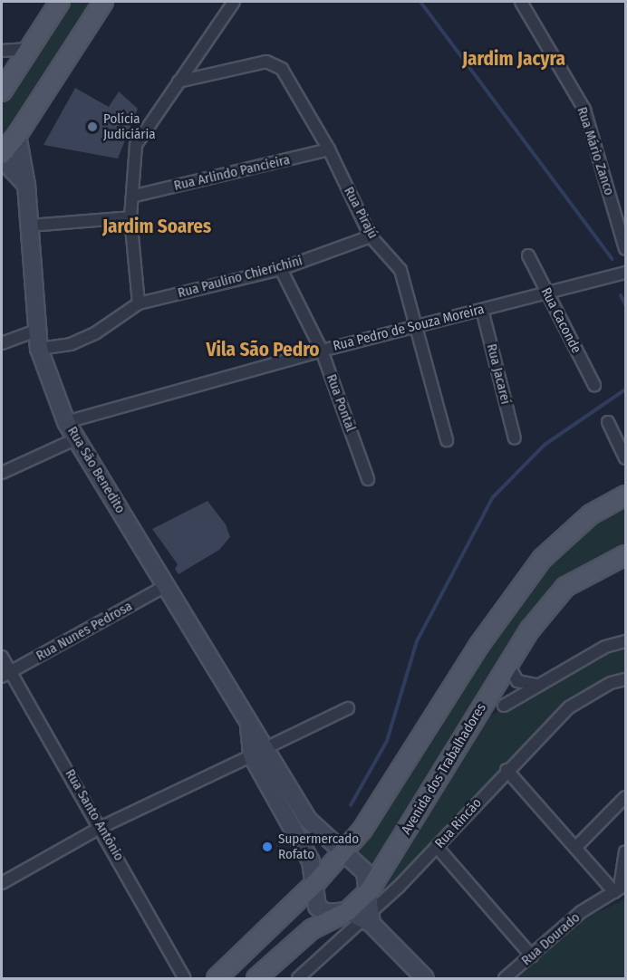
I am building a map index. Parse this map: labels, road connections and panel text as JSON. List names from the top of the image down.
{
  "streets": {
    "main road": ["Rua São Benedito", "Avenida dos Trabalhadores"],
    "street": [
      "Rua Mário Zanco",
      "Rua Arlindo Pancieira",
      "Rua Pirajú",
      "Rua Paulino Chierichini",
      "Rua Caconde",
      "Rua Pedro de Souza Moreira",
      "Rua Jacareí",
      "Rua Pontal",
      "Rua Nunes Pedrosa",
      "Rua Santo Antônio",
      "Rua Rincão",
      "Rua Dourado"
    ]
  },
  "crossings": [
    ["Rua Arlindo Pancieira", "Rua Pirajú"],
    ["Rua Pirajú", "Rua Paulino Chierichini"],
    ["Rua Pirajú", "Rua Pedro de Souza Moreira"],
    ["Rua Paulino Chierichini", "Rua Pontal"],
    ["Rua Caconde", "Rua Pedro de Souza Moreira"],
    ["Rua Pedro de Souza Moreira", "Rua Jacareí"],
    ["Rua Pedro de Souza Moreira", "Rua Pontal"],
    ["Rua Pedro de Souza Moreira", "Rua São Benedito"],
    ["Rua São Benedito", "Rua Nunes Pedrosa"],
    ["Rua São Benedito", "Avenida dos Trabalhadores"],
    ["Rua São Benedito", "Rua Rincão"],
    ["Rua Nunes Pedrosa", "Rua Santo Antônio"],
    ["Avenida dos Trabalhadores", "Rua Rincão"]
  ],
  "districts": ["Jardim Jacyra", "Jardim Soares", "Vila São Pedro"],
  "places": ["Polícia Judiciária", "Supermercado Rofato"]
}
